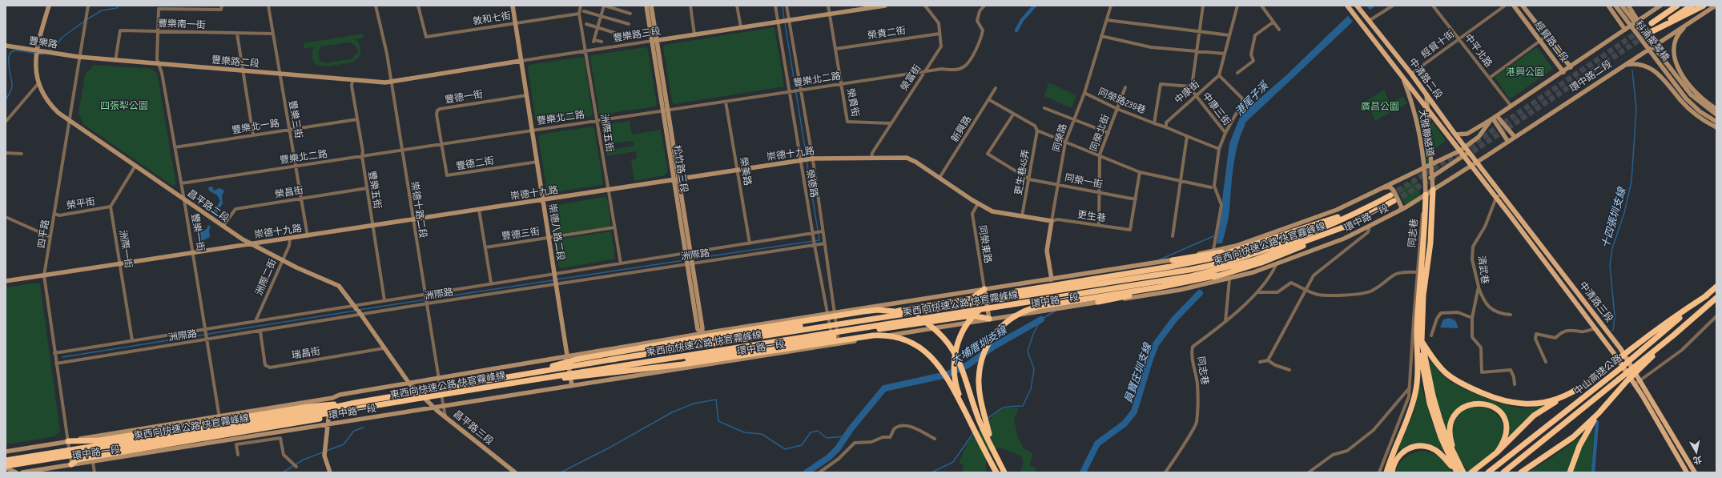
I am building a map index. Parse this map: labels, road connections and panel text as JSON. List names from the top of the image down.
{
  "streets": {
    "highway": ["東西向快速公路 快官霧峰線", "中山高速公路"],
    "main road": ["中清路二段", "中清路三段"],
    "street": [
      "敦和七街",
      "豐樂南一街",
      "榮貴二街",
      "豐樂路三段",
      "科湳愛琴橋",
      "經貿路二段",
      "豐樂路",
      "經貿十街",
      "中平北路",
      "豐樂路二段",
      "環中路二段",
      "榮富街",
      "豐樂北二路",
      "中康街",
      "豐德一街",
      "同榮路239巷",
      "榮貴街",
      "中康三街",
      "豐樂三街",
      "豐樂北一路",
      "新興路",
      "洲際五街",
      "同榮北街",
      "大雅聯絡道",
      "同榮路",
      "崇德十九路",
      "豐德二街",
      "松竹路三段",
      "榮美路",
      "更生巷45弄",
      "同榮一街",
      "榮德路",
      "豐樂五街",
      "榮昌街",
      "榮平街",
      "昌平路二段",
      "崇德十路二段",
      "更生巷",
      "環中路一段",
      "豐樂一街",
      "崇德八路二段",
      "同志巷",
      "四平路",
      "豐德三街",
      "同榮東路",
      "洲際一街",
      "洲際路",
      "清武巷",
      "洲際二街",
      "瑞昌街",
      "昌平路三段"
    ]
  },
  "crossings": [
    ["敦和七街", "洲際五街"],
    ["敦和七街", "崇德八路二段"],
    ["豐樂南一街", "豐樂路二段"],
    ["豐樂南一街", "豐樂三街"],
    ["豐樂南一街", "豐樂一街"],
    ["榮貴二街", "榮富街"],
    ["榮貴二街", "榮貴街"],
    ["豐樂路三段", "豐樂路二段"],
    ["豐樂路三段", "榮貴街"],
    ["豐樂路三段", "洲際五街"],
    ["豐樂路三段", "松竹路三段"],
    ["豐樂路三段", "榮德路"],
    ["豐樂路三段", "崇德十路二段"],
    ["豐樂路三段", "崇德八路二段"],
    ["經貿路二段", "環中路二段"],
    ["豐樂路", "豐樂路二段"],
    ["豐樂路", "昌平路二段"],
    ["豐樂路", "四平路"],
    ["經貿十街", "中平北路"],
    ["經貿十街", "中清路二段"],
    ["中平北路", "環中路二段"],
    ["豐樂路二段", "豐樂三街"],
    ["豐樂路二段", "豐樂五街"],
    ["豐樂路二段", "崇德十路二段"],
    ["豐樂路二段", "豐樂一街"],
    ["豐樂路二段", "四平路"],
    ["環中路二段", "中清路二段"],
    ["環中路二段", "環中路一段"],
    ["環中路二段", "中清路三段"],
    ["榮富街", "豐樂北二路"],
    ["榮富街", "榮貴街"],
    ["榮富街", "崇德十九路"],
    ["中清路二段", "大雅聯絡道"],
    ["中清路二段", "環中路一段"],
    ["中清路二段", "中清路三段"],
    ["豐樂北二路", "豐德一街"],
    ["豐樂北二路", "榮貴街"],
    ["豐樂北二路", "豐樂三街"],
    ["豐樂北二路", "洲際五街"],
    ["豐樂北二路", "豐德二街"],
    ["豐樂北二路", "松竹路三段"],
    ["豐樂北二路", "榮美路"],
    ["豐樂北二路", "榮德路"],
    ["豐樂北二路", "豐樂五街"],
    ["豐樂北二路", "崇德十路二段"],
    ["豐樂北二路", "豐樂一街"],
    ["豐樂北二路", "崇德八路二段"],
    ["中康街", "同榮路239巷"],
    ["中康街", "中康三街"],
    ["豐德一街", "豐德二街"],
    ["豐德一街", "崇德八路二段"],
    ["同榮路239巷", "同榮北街"],
    ["同榮路239巷", "同榮路"],
    ["豐樂三街", "豐樂北一路"],
    ["豐樂三街", "崇德十九路"],
    ["豐樂三街", "榮昌街"],
    ["豐樂北一路", "豐樂五街"],
    ["豐樂北一路", "豐樂一街"],
    ["新興路", "崇德十九路"],
    ["洲際五街", "崇德十九路"],
    ["洲際五街", "豐德三街"],
    ["洲際五街", "洲際路"],
    ["同榮北街", "同榮一街"],
    ["同榮北街", "更生巷"],
    ["大雅聯絡道", "環中路一段"],
    ["同榮路", "崇德十九路"],
    ["同榮路", "同榮一街"],
    ["同榮路", "更生巷"],
    ["同榮路", "環中路一段"],
    ["崇德十九路", "松竹路三段"],
    ["崇德十九路", "榮美路"],
    ["崇德十九路", "更生巷45弄"],
    ["崇德十九路", "榮德路"],
    ["崇德十九路", "豐樂五街"],
    ["崇德十九路", "昌平路二段"],
    ["崇德十九路", "崇德十路二段"],
    ["崇德十九路", "更生巷"],
    ["崇德十九路", "豐樂一街"],
    ["崇德十九路", "崇德八路二段"],
    ["崇德十九路", "四平路"],
    ["崇德十九路", "同榮東路"],
    ["崇德十九路", "洲際一街"],
    ["崇德十九路", "洲際二街"],
    ["豐德二街", "崇德八路二段"],
    ["松竹路三段", "環中路一段"],
    ["松竹路三段", "洲際路"],
    ["榮美路", "洲際路"],
    ["更生巷45弄", "同榮一街"],
    ["同榮一街", "更生巷"],
    ["榮德路", "環中路一段"],
    ["榮德路", "洲際路"],
    ["豐樂五街", "榮昌街"],
    ["豐樂五街", "洲際路"],
    ["榮昌街", "昌平路二段"],
    ["榮平街", "四平路"],
    ["榮平街", "洲際一街"],
    ["昌平路二段", "環中路一段"],
    ["昌平路二段", "豐樂一街"],
    ["昌平路二段", "四平路"],
    ["昌平路二段", "洲際路"],
    ["昌平路二段", "洲際二街"],
    ["昌平路二段", "瑞昌街"],
    ["昌平路二段", "昌平路三段"],
    ["崇德十路二段", "環中路一段"],
    ["崇德十路二段", "洲際路"],
    ["崇德十路二段", "昌平路三段"],
    ["環中路一段", "豐樂一街"],
    ["環中路一段", "崇德八路二段"],
    ["環中路一段", "同志巷"],
    ["環中路一段", "四平路"],
    ["環中路一段", "同榮東路"],
    ["環中路一段", "中清路三段"],
    ["環中路一段", "昌平路三段"],
    ["豐樂一街", "洲際路"],
    ["崇德八路二段", "豐德三街"],
    ["崇德八路二段", "洲際路"],
    ["四平路", "洲際路"],
    ["洲際一街", "洲際路"],
    ["洲際路", "洲際二街"],
    ["洲際路", "瑞昌街"],
    ["清武巷", "中清路三段"]
  ],
  "water": [
    "港尾子溪",
    "十四張圳支線",
    "大埔厝圳支線",
    "員寶庄圳支線"
  ],
  "parks": ["港興公園", "四張犁公園", "廣昌公園"],
  "north": "bottom"
}
